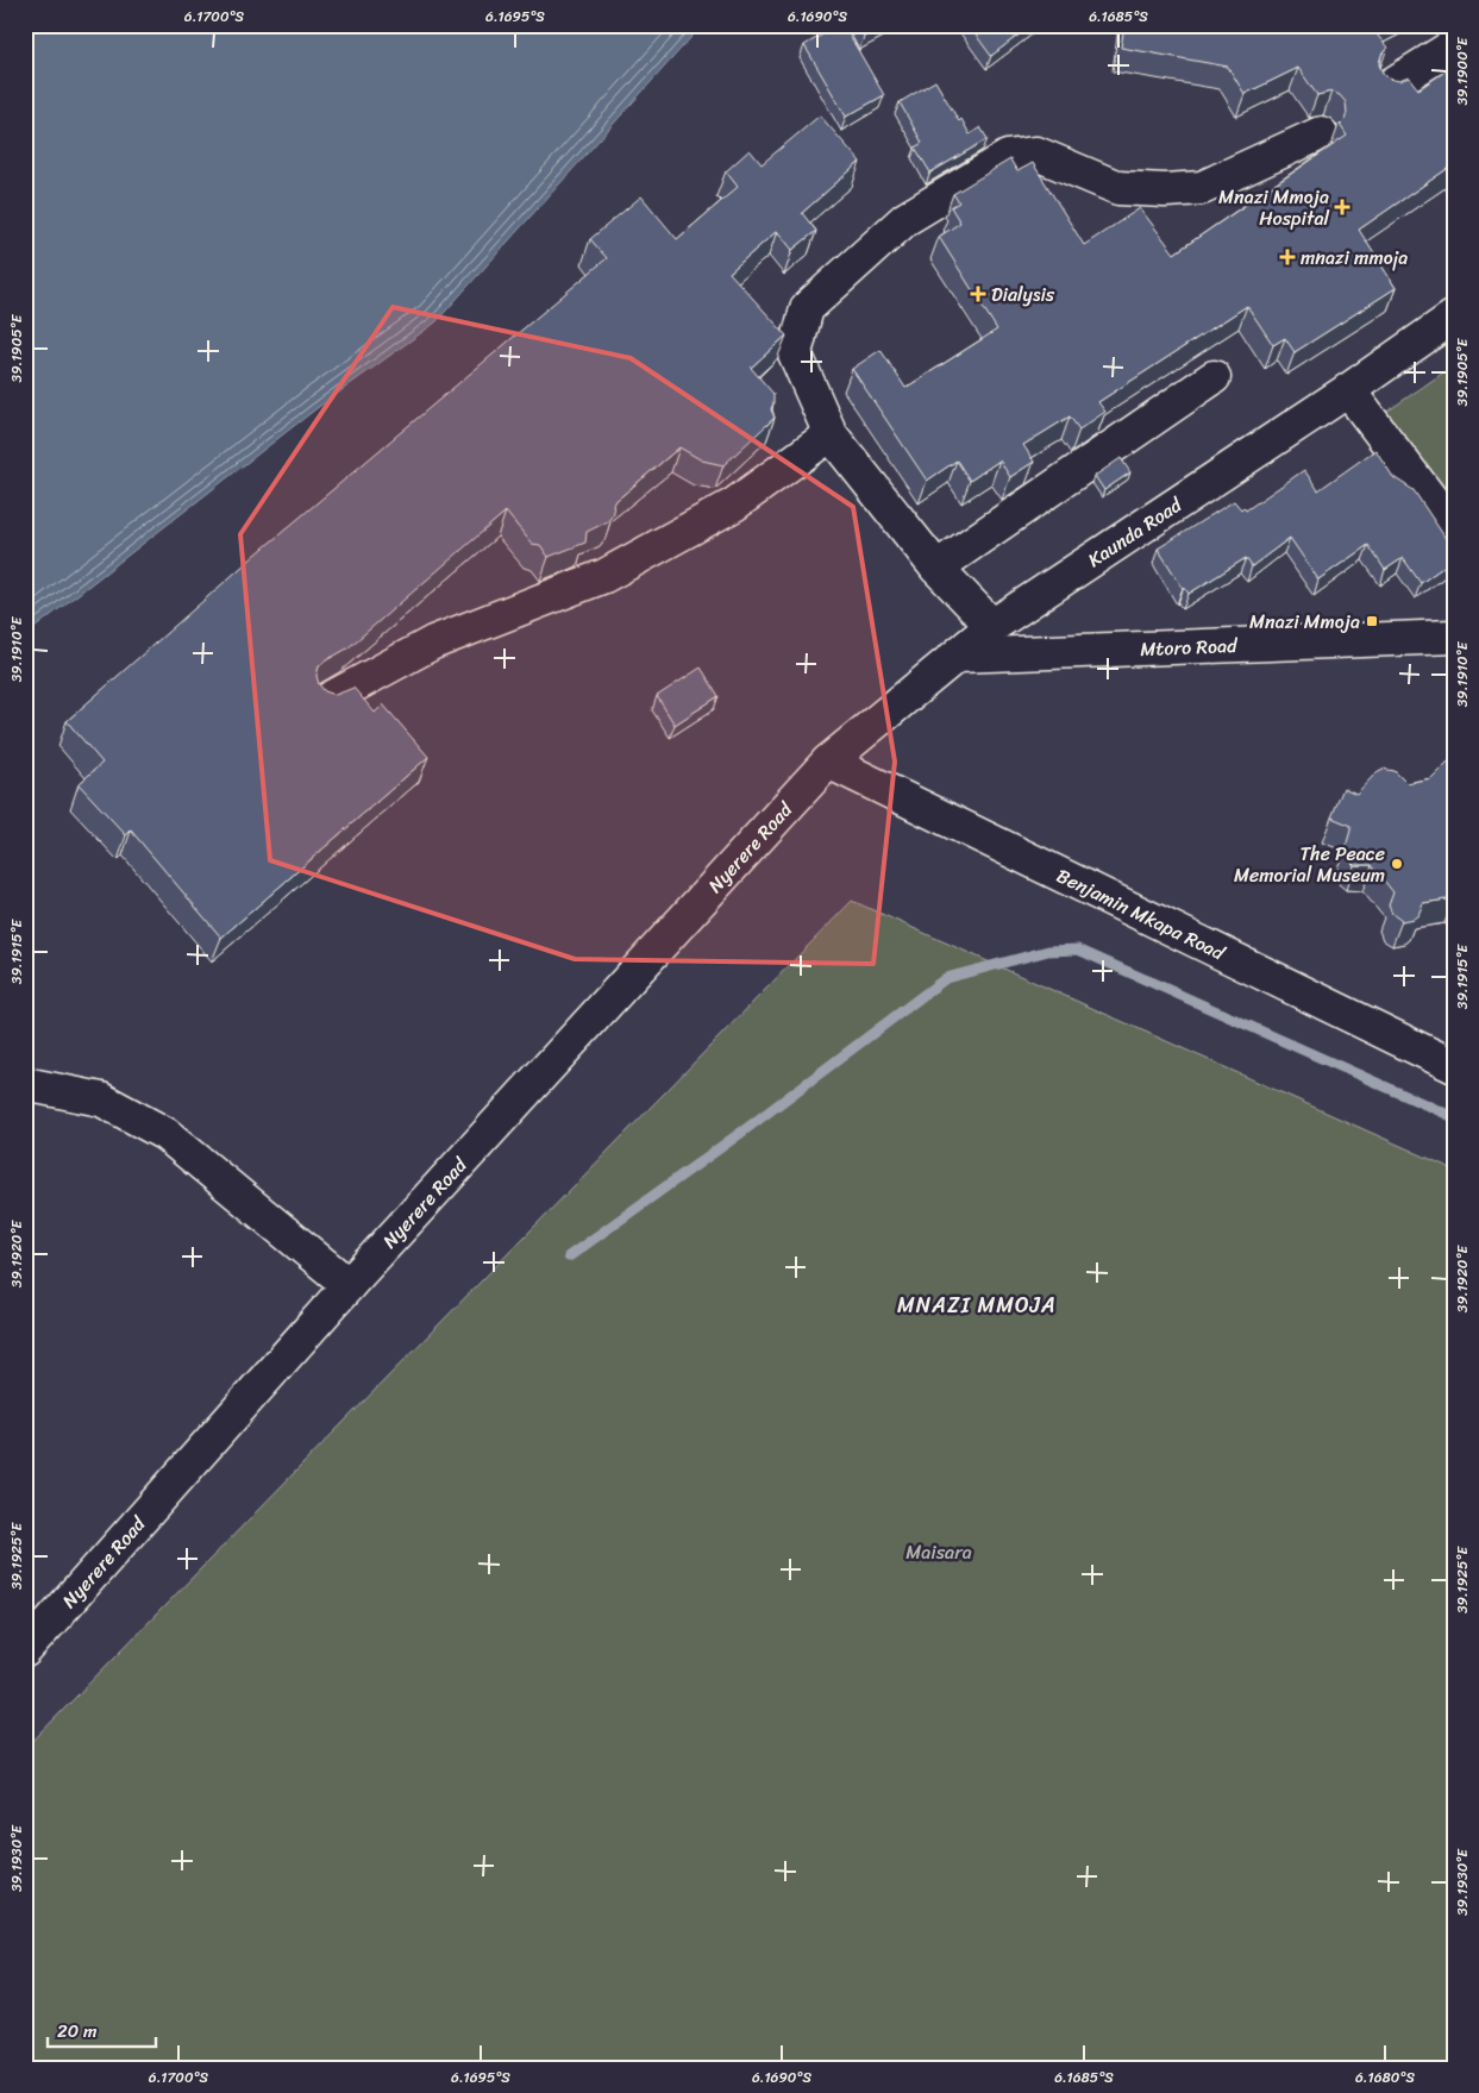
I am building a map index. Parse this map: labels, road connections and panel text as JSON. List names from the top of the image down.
{
  "streets": {
    "main road": [
      "Kaunda Road",
      "Mtoro Road",
      "Nyerere Road",
      "Benjamin Mkapa Road"
    ]
  },
  "crossings": [
    ["Kaunda Road", "Mtoro Road"],
    ["Kaunda Road", "Nyerere Road"],
    ["Kaunda Road", "Benjamin Mkapa Road"],
    ["Nyerere Road", "Benjamin Mkapa Road"]
  ],
  "districts": ["MNAZI MMOJA"],
  "parks": ["Maisara"],
  "places": {
    "health": ["Mnazi Mmoja Hospital", "mnazi mmoja", "Dialysis"],
    "transit": ["Mnazi Mmoja"],
    "other": ["The Peace Memorial Museum"]
  },
  "scale_bar": "20 m",
  "coordinates": [
    "6.1700°S",
    "6.1695°S",
    "6.1690°S",
    "6.1685°S",
    "39.1900°E",
    "39.1905°E",
    "39.1910°E",
    "39.1915°E",
    "39.1920°E",
    "39.1925°E",
    "39.1930°E",
    "6.1680°S"
  ]
}
